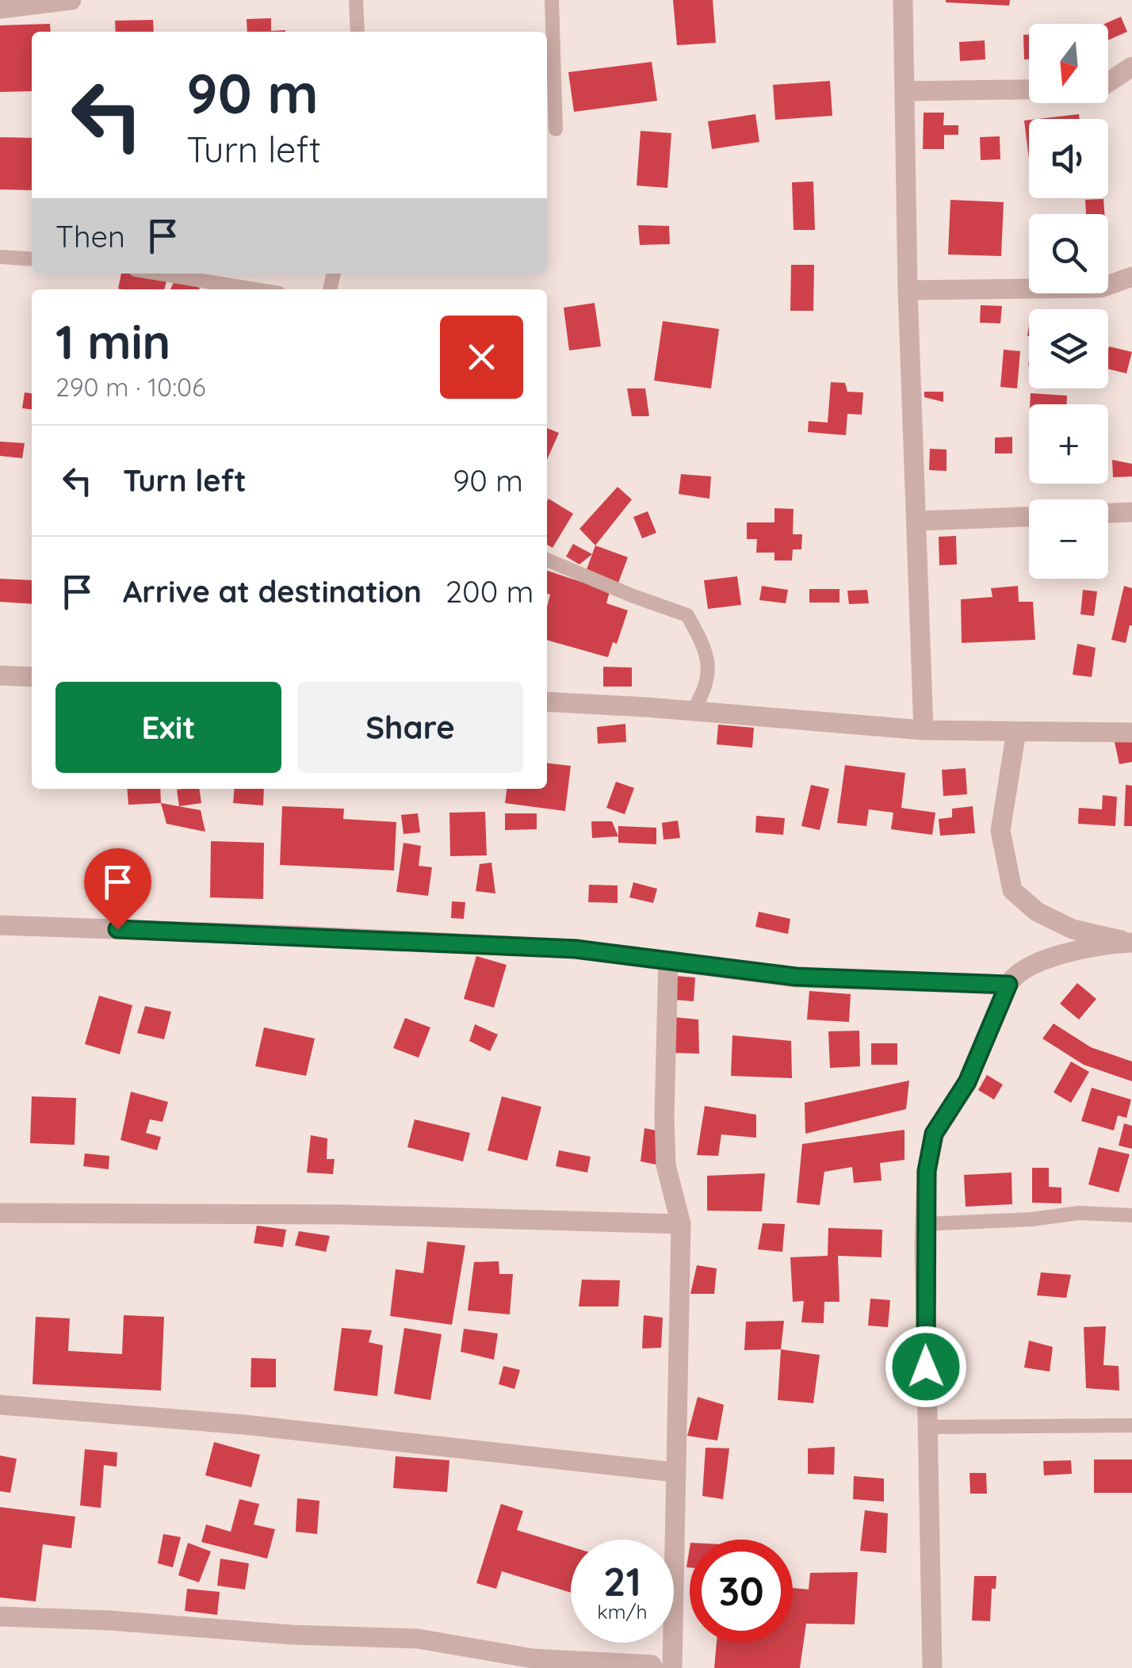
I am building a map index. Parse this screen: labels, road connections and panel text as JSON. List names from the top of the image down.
{
  "north": "bottom",
  "page": {
    "map_buttons": ["+", "−"],
    "turn": ["90 m", "Turn left"],
    "then": "Then",
    "heading": ["1 min", "290 m · 10:06"],
    "list": [
      {
        "name": "Turn left",
        "value": "90 m"
      },
      {
        "name": "Arrive at destination",
        "value": "200 m"
      }
    ],
    "buttons": ["Exit", "Share"],
    "speed": "21 km/h",
    "limit": "30"
  }
}
